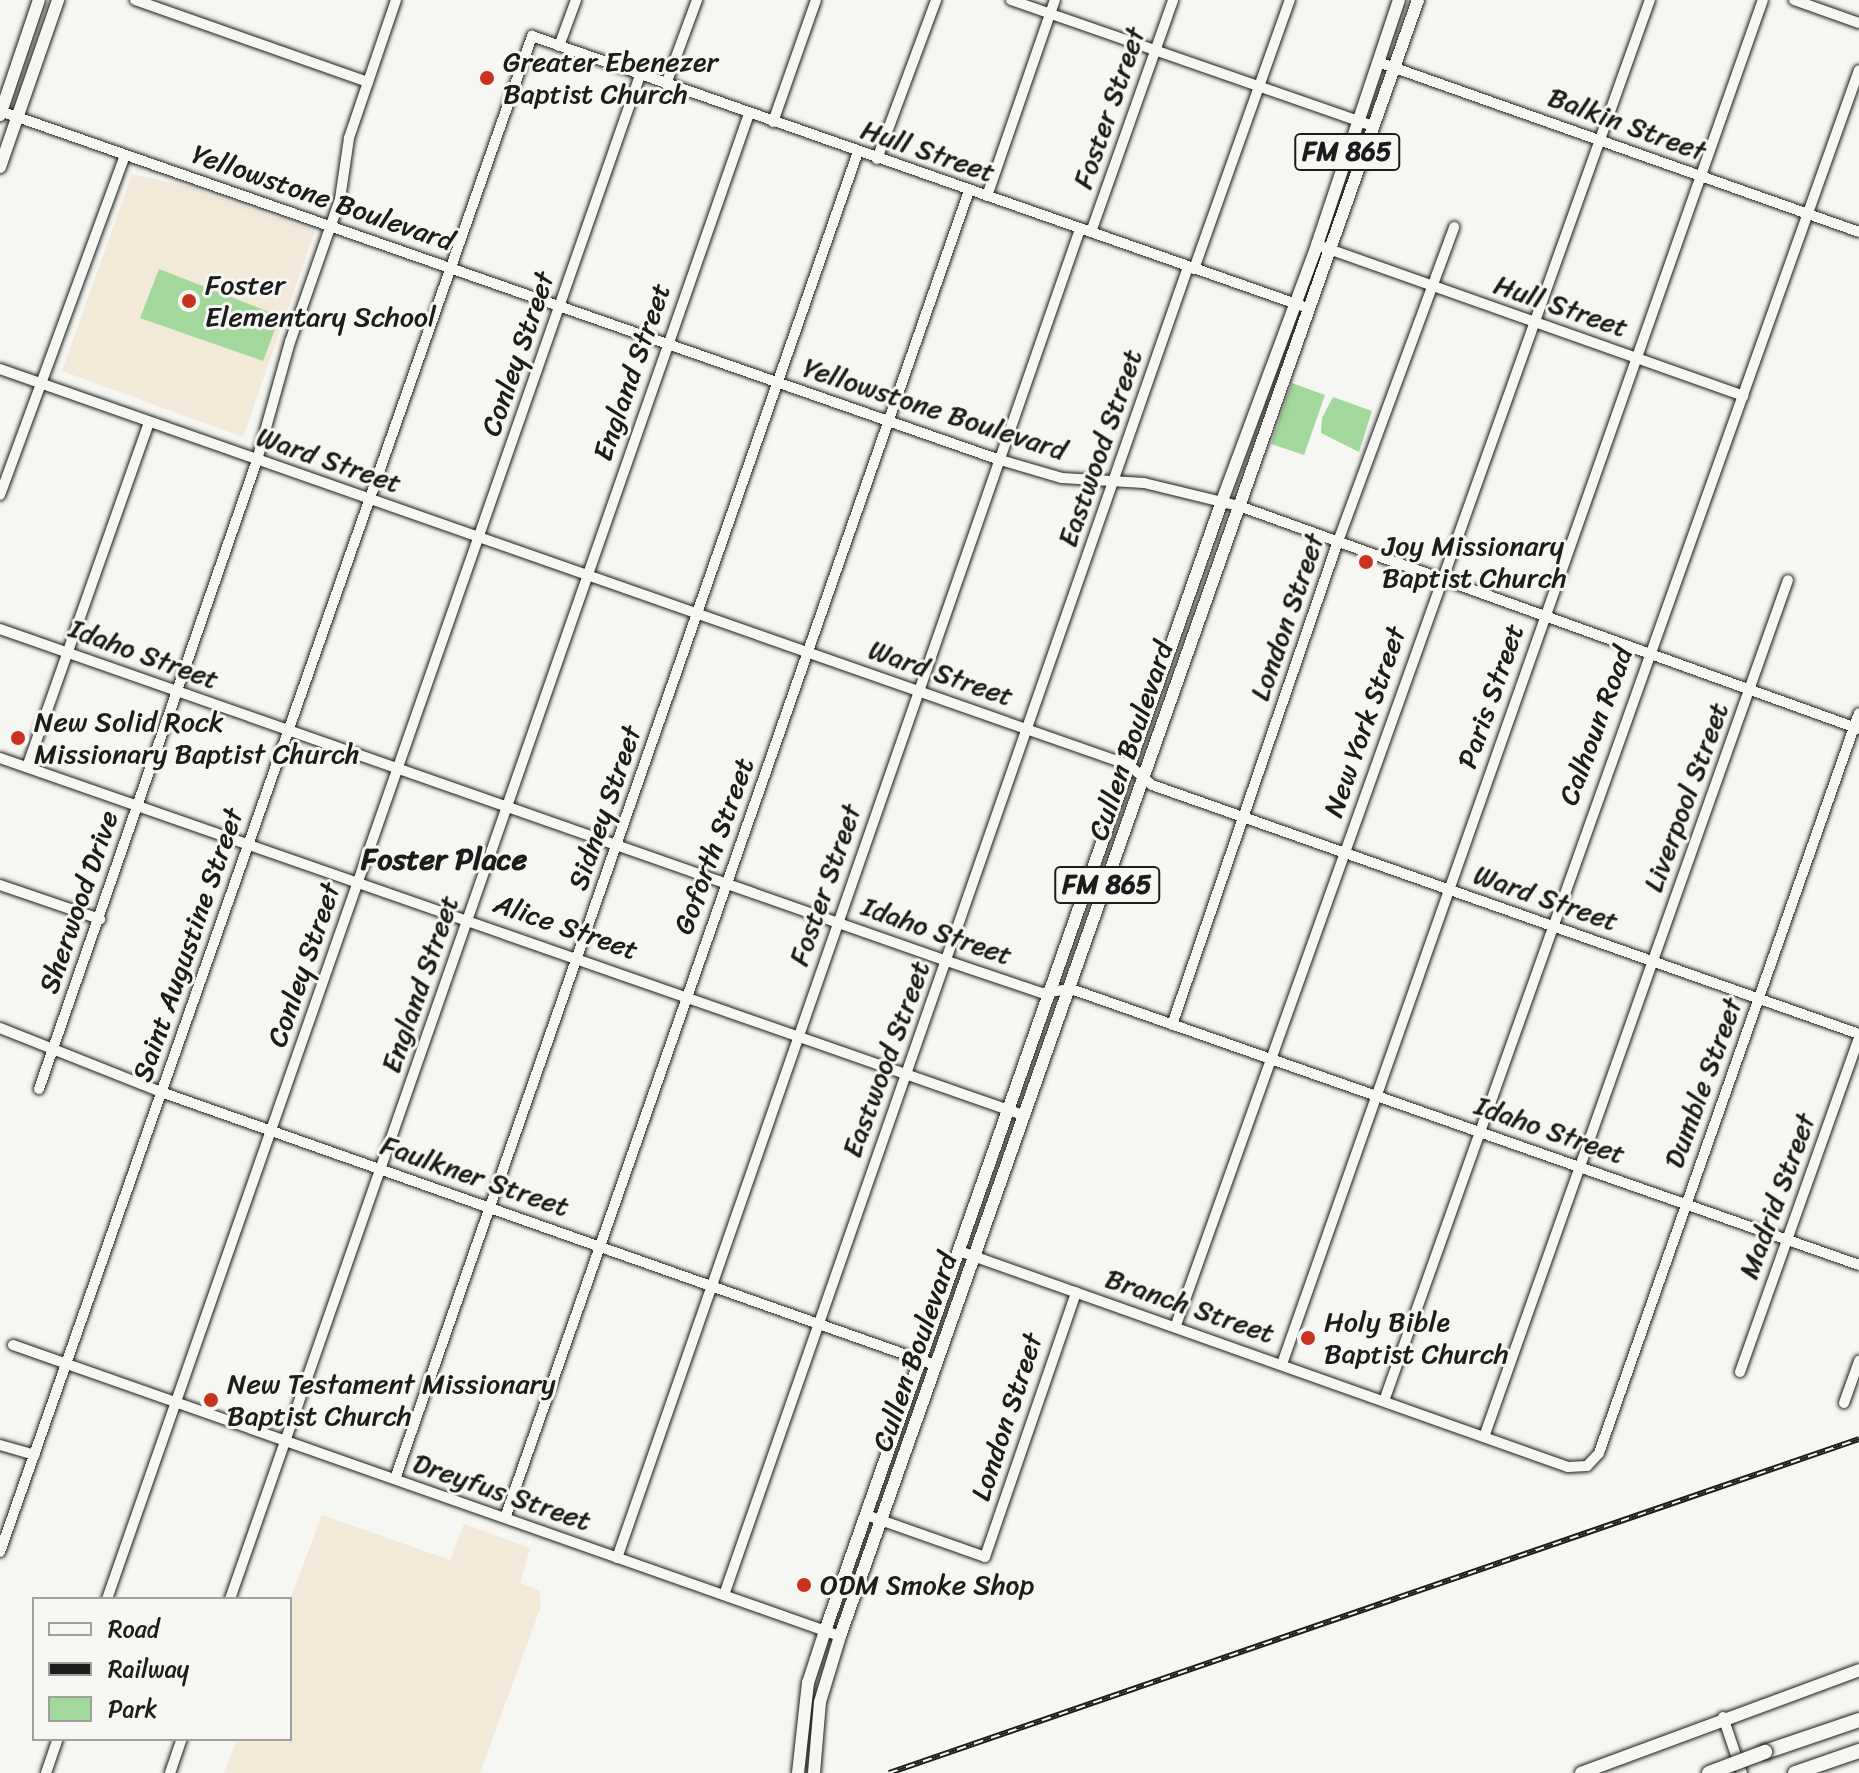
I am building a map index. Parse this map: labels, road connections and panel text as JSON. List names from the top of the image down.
{
  "streets": {
    "main road": ["FM 865", "Cullen Boulevard"],
    "street": [
      "Foster Street",
      "Balkin Street",
      "Hull Street",
      "Yellowstone Boulevard",
      "Conley Street",
      "England Street",
      "Eastwood Street",
      "Ward Street",
      "London Street",
      "Idaho Street",
      "Paris Street",
      "New York Street",
      "Calhoun Road",
      "Liverpool Street",
      "Sidney Street",
      "Goforth Street",
      "Sherwood Drive",
      "Alice Street",
      "Saint Augustine Street",
      "Dumble Street",
      "Faulkner Street",
      "Madrid Street",
      "Branch Street",
      "Dreyfus Street"
    ]
  },
  "crossings": [
    ["Foster Street", "Hull Street"],
    ["Foster Street", "Yellowstone Boulevard"],
    ["Foster Street", "Ward Street"],
    ["Foster Street", "Idaho Street"],
    ["Foster Street", "Alice Street"],
    ["Foster Street", "Faulkner Street"],
    ["Foster Street", "Dreyfus Street"],
    ["Balkin Street", "Paris Street"],
    ["Balkin Street", "New York Street"],
    ["Balkin Street", "Calhoun Road"],
    ["Balkin Street", "Cullen Boulevard"],
    ["Hull Street", "Conley Street"],
    ["Hull Street", "England Street"],
    ["Hull Street", "Eastwood Street"],
    ["Hull Street", "London Street"],
    ["Hull Street", "Paris Street"],
    ["Hull Street", "New York Street"],
    ["Hull Street", "Calhoun Road"],
    ["Hull Street", "Cullen Boulevard"],
    ["Hull Street", "Sidney Street"],
    ["Hull Street", "Goforth Street"],
    ["Hull Street", "Saint Augustine Street"],
    ["Yellowstone Boulevard", "Conley Street"],
    ["Yellowstone Boulevard", "England Street"],
    ["Yellowstone Boulevard", "Eastwood Street"],
    ["Yellowstone Boulevard", "London Street"],
    ["Yellowstone Boulevard", "Paris Street"],
    ["Yellowstone Boulevard", "New York Street"],
    ["Yellowstone Boulevard", "Calhoun Road"],
    ["Yellowstone Boulevard", "Cullen Boulevard"],
    ["Yellowstone Boulevard", "Liverpool Street"],
    ["Yellowstone Boulevard", "Sidney Street"],
    ["Yellowstone Boulevard", "Goforth Street"],
    ["Yellowstone Boulevard", "Sherwood Drive"],
    ["Yellowstone Boulevard", "Saint Augustine Street"],
    ["Yellowstone Boulevard", "Dumble Street"],
    ["Conley Street", "Ward Street"],
    ["Conley Street", "Idaho Street"],
    ["Conley Street", "Alice Street"],
    ["Conley Street", "Faulkner Street"],
    ["Conley Street", "Dreyfus Street"],
    ["England Street", "Ward Street"],
    ["England Street", "Idaho Street"],
    ["England Street", "Alice Street"],
    ["England Street", "Faulkner Street"],
    ["England Street", "Dreyfus Street"],
    ["Eastwood Street", "Ward Street"],
    ["Eastwood Street", "Idaho Street"],
    ["Eastwood Street", "Alice Street"],
    ["Eastwood Street", "Faulkner Street"],
    ["Eastwood Street", "Dreyfus Street"],
    ["Ward Street", "London Street"],
    ["Ward Street", "Paris Street"],
    ["Ward Street", "New York Street"],
    ["Ward Street", "Calhoun Road"],
    ["Ward Street", "Cullen Boulevard"],
    ["Ward Street", "Liverpool Street"],
    ["Ward Street", "Sidney Street"],
    ["Ward Street", "Goforth Street"],
    ["Ward Street", "Sherwood Drive"],
    ["Ward Street", "Saint Augustine Street"],
    ["Ward Street", "Dumble Street"],
    ["Ward Street", "Madrid Street"],
    ["London Street", "Idaho Street"],
    ["London Street", "Cullen Boulevard"],
    ["London Street", "Branch Street"],
    ["Idaho Street", "Paris Street"],
    ["Idaho Street", "New York Street"],
    ["Idaho Street", "Calhoun Road"],
    ["Idaho Street", "Cullen Boulevard"],
    ["Idaho Street", "Liverpool Street"],
    ["Idaho Street", "Sidney Street"],
    ["Idaho Street", "Goforth Street"],
    ["Idaho Street", "Sherwood Drive"],
    ["Idaho Street", "Saint Augustine Street"],
    ["Idaho Street", "Dumble Street"],
    ["Idaho Street", "Madrid Street"],
    ["Paris Street", "Branch Street"],
    ["New York Street", "Branch Street"],
    ["Calhoun Road", "Branch Street"],
    ["Cullen Boulevard", "Alice Street"],
    ["Cullen Boulevard", "Faulkner Street"],
    ["Cullen Boulevard", "Branch Street"],
    ["Cullen Boulevard", "Dreyfus Street"],
    ["Liverpool Street", "Branch Street"],
    ["Sidney Street", "Alice Street"],
    ["Sidney Street", "Faulkner Street"],
    ["Sidney Street", "Dreyfus Street"],
    ["Goforth Street", "Alice Street"],
    ["Goforth Street", "Faulkner Street"],
    ["Goforth Street", "Dreyfus Street"],
    ["Sherwood Drive", "Alice Street"],
    ["Sherwood Drive", "Faulkner Street"],
    ["Alice Street", "Saint Augustine Street"],
    ["Saint Augustine Street", "Faulkner Street"],
    ["Saint Augustine Street", "Dreyfus Street"],
    ["Dumble Street", "Branch Street"]
  ],
  "districts": ["Foster Place"],
  "places": [
    "Greater Ebenezer Baptist Church",
    "Foster Elementary School",
    "Joy Missionary Baptist Church",
    "New Solid Rock Missionary Baptist Church",
    "Holy Bible Baptist Church",
    "New Testament Missionary Baptist Church",
    "ODM Smoke Shop"
  ],
  "legend": ["Road", "Railway", "Park"]
}
